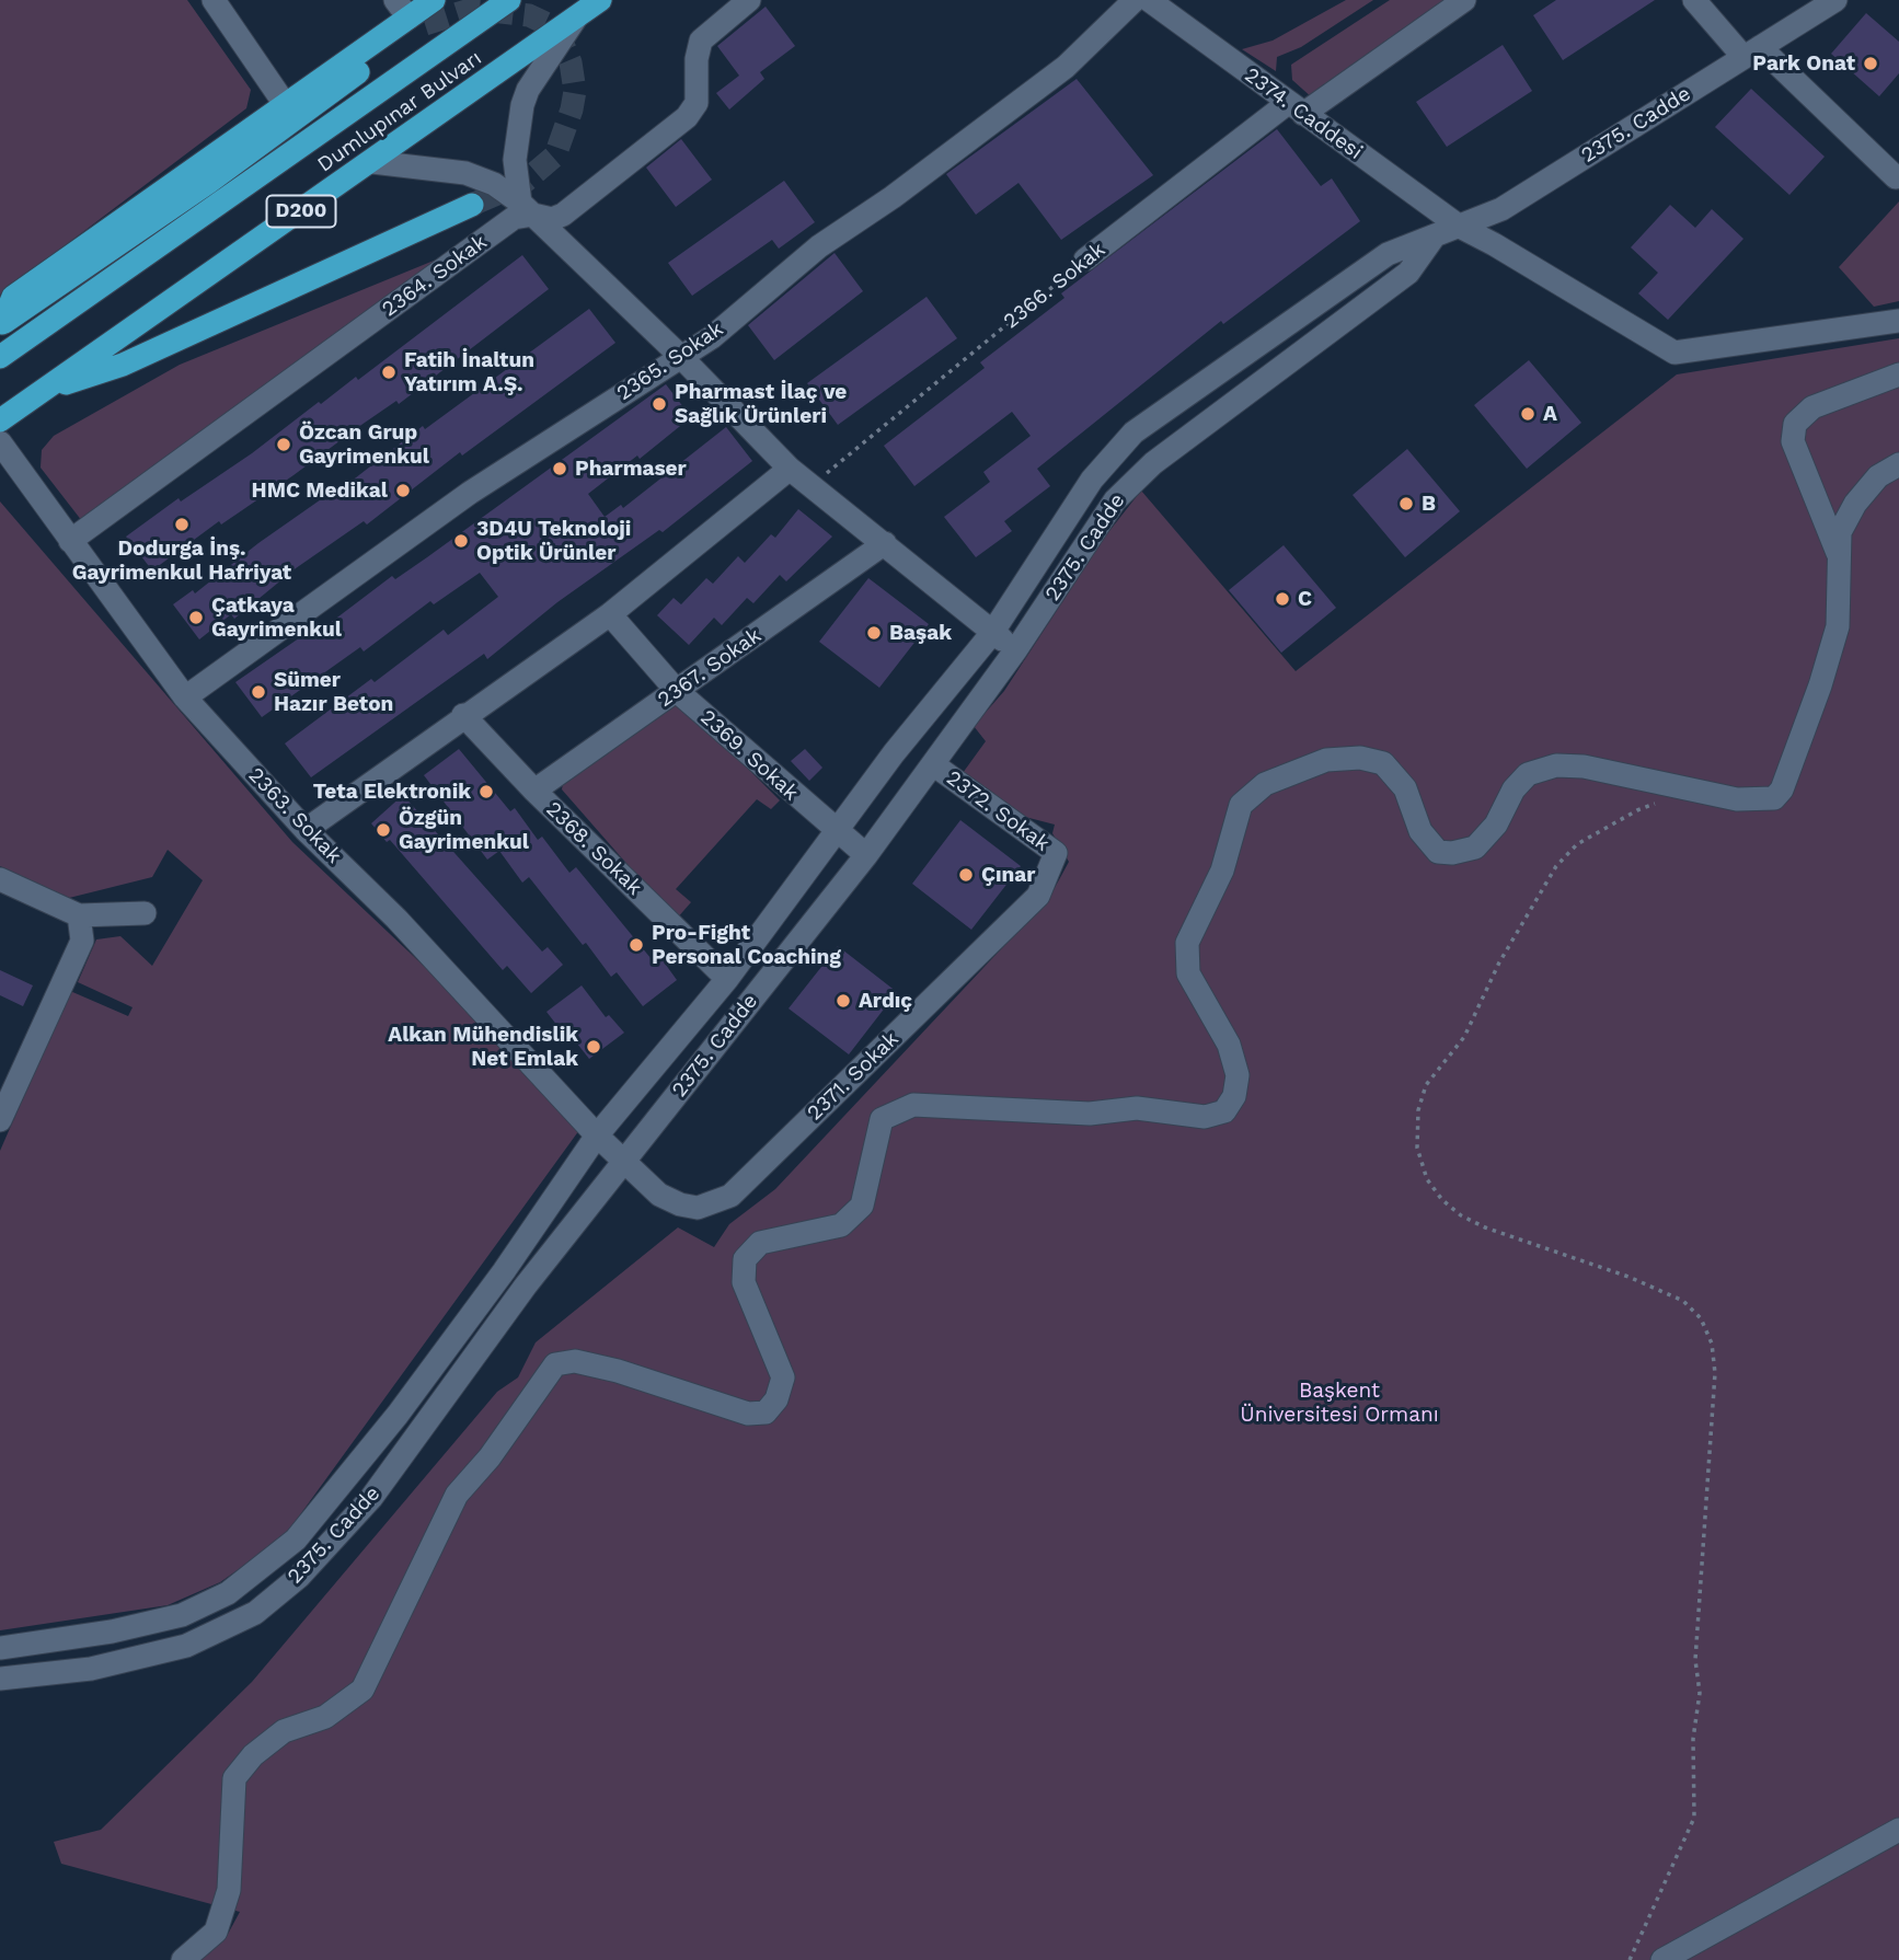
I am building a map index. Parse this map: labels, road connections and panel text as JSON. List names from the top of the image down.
{
  "streets": {
    "highway": ["Dumlupınar Bulvarı", "D200"],
    "street": [
      "2374. Caddesi",
      "2375. Cadde",
      "2364. Sokak",
      "2366. Sokak",
      "2365. Sokak",
      "2367. Sokak",
      "2369. Sokak",
      "2372. Sokak",
      "2363. Sokak",
      "2368. Sokak",
      "2371. Sokak"
    ]
  },
  "crossings": [
    ["2374. Caddesi", "2375. Cadde"],
    ["2374. Caddesi", "2366. Sokak"],
    ["2375. Cadde", "2369. Sokak"],
    ["2375. Cadde", "2372. Sokak"],
    ["2375. Cadde", "2363. Sokak"],
    ["2375. Cadde", "2368. Sokak"],
    ["2375. Cadde", "2371. Sokak"],
    ["2364. Sokak", "2363. Sokak"],
    ["2365. Sokak", "2363. Sokak"],
    ["2367. Sokak", "2369. Sokak"],
    ["2367. Sokak", "2368. Sokak"],
    ["2372. Sokak", "2371. Sokak"],
    ["2363. Sokak", "2371. Sokak"]
  ],
  "parks": ["Başkent Üniversitesi Ormanı"],
  "places": [
    "Park Onat",
    "Fatih İnaltun Yatırım A.Ş.",
    "Pharmast İlaç ve Sağlık Ürünleri",
    "A",
    "Özcan Grup Gayrimenkul",
    "Pharmaser",
    "HMC Medikal",
    "B",
    "Dodurga İnş. Gayrimenkul Hafriyat",
    "3D4U Teknoloji Optik Ürünler",
    "C",
    "Çatkaya Gayrimenkul",
    "Başak",
    "Sümer Hazır Beton",
    "Teta Elektronik",
    "Özgün Gayrimenkul",
    "Çınar",
    "Pro-Fight Personal Coaching",
    "Ardıç",
    "Alkan Mühendislik Net Emlak"
  ]
}
